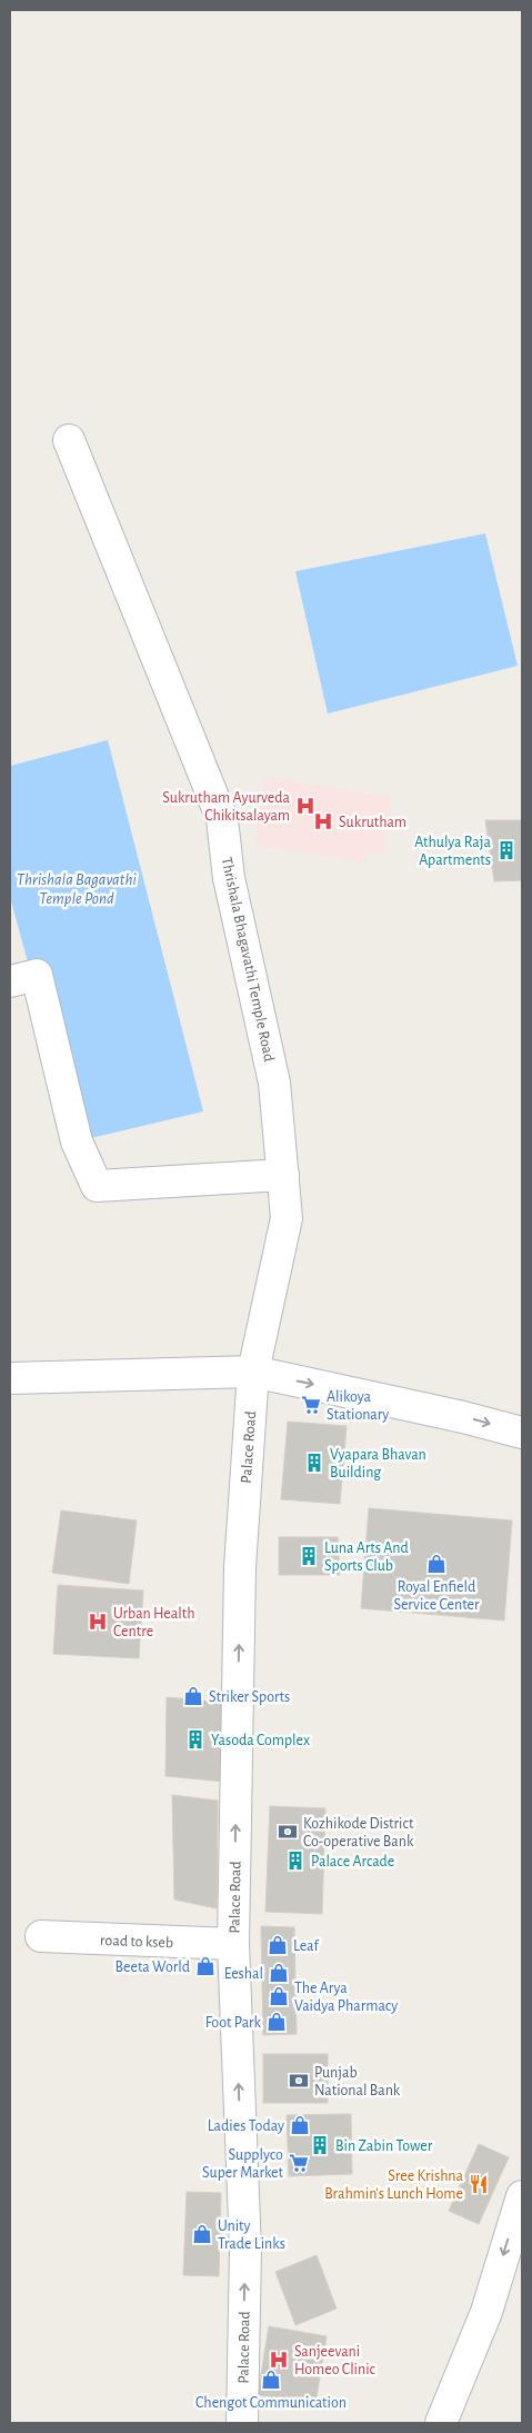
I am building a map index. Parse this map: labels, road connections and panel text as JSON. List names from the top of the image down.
{
  "streets": {
    "street": ["Thrishala Bhagavathi Temple Road", "Palace Road", "road to kseb"]
  },
  "crossings": [
    ["Thrishala Bhagavathi Temple Road", "Palace Road"],
    ["Palace Road", "road to kseb"]
  ],
  "one_way": ["Palace Road"],
  "water": ["Thrishala Bagavathi Temple Pond"],
  "places": {
    "hospital": [
      "Sukrutham Ayurveda Chikitsalayam",
      "Sukrutham",
      "Urban Health Centre",
      "Sanjeevani Homeo Clinic"
    ],
    "building": [
      "Athulya Raja Apartments",
      "Vyapara Bhavan Building",
      "Luna Arts And Sports Club",
      "Yasoda Complex",
      "Palace Arcade",
      "Bin Zabin Tower"
    ],
    "supermarket": ["Alikoya Stationary", "Supplyco Super Market"],
    "shop": [
      "Royal Enfield Service Center",
      "Striker Sports",
      "Leaf",
      "Beeta World",
      "Eeshal",
      "The Arya Vaidya Pharmacy",
      "Foot Park",
      "Ladies Today",
      "Unity Trade Links",
      "Chengot Communication"
    ],
    "bank": ["Kozhikode District Co-operative Bank", "Punjab National Bank"],
    "restaurant": ["Sree Krishna Brahmin's Lunch Home"]
  }
}
